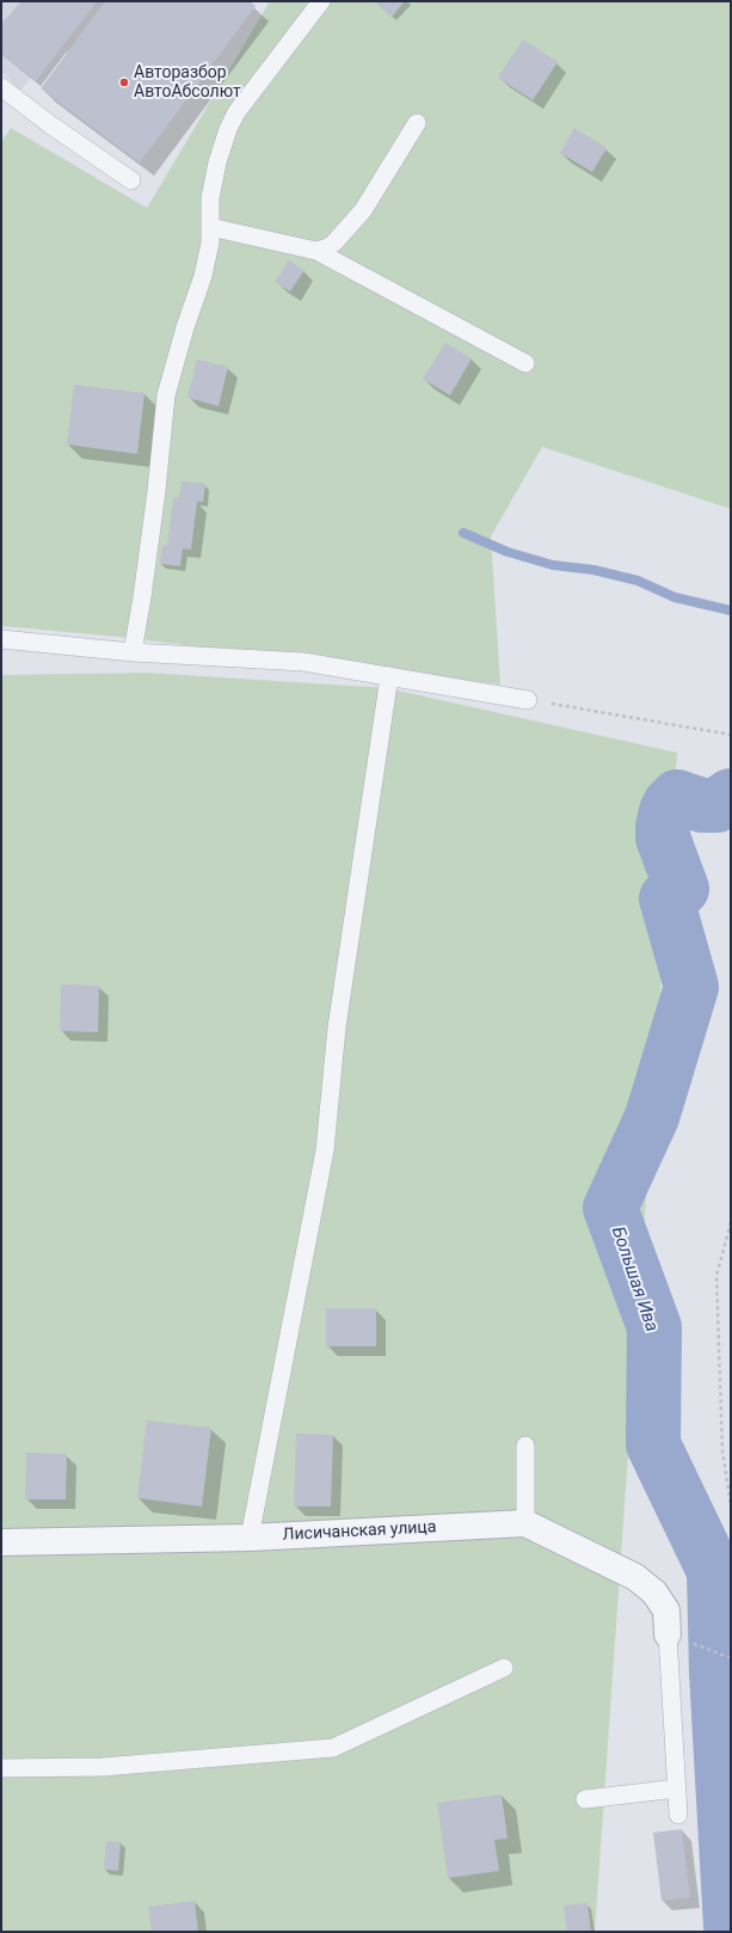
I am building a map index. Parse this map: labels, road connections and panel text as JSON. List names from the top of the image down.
{
  "streets": {
    "street": ["Лисичанская улица"]
  },
  "water": ["Большая Ива"],
  "places": ["Авторазбор АвтоАбсолют"]
}
